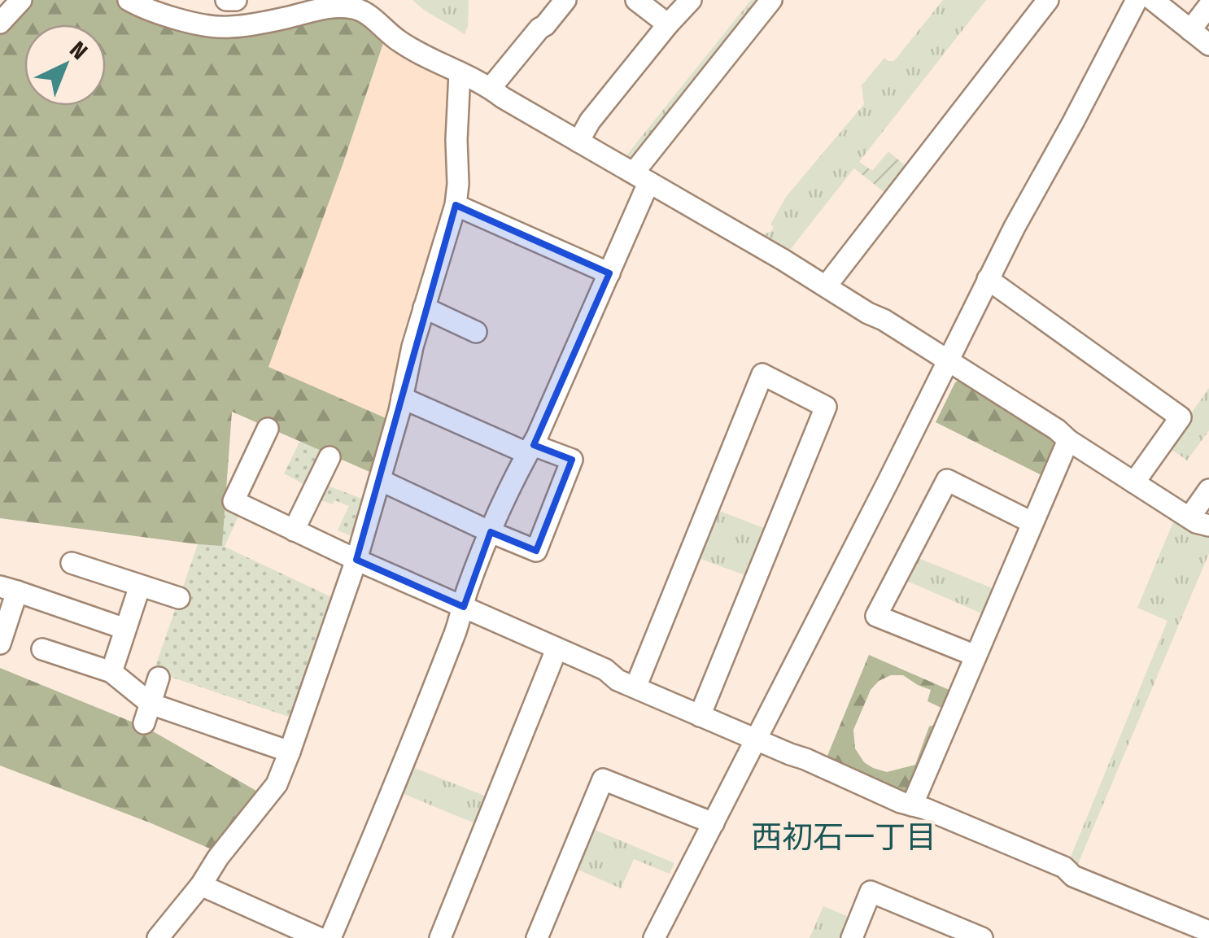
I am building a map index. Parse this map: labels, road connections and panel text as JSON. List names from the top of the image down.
{
  "districts": ["西初石一丁目"],
  "north": "top right"
}
